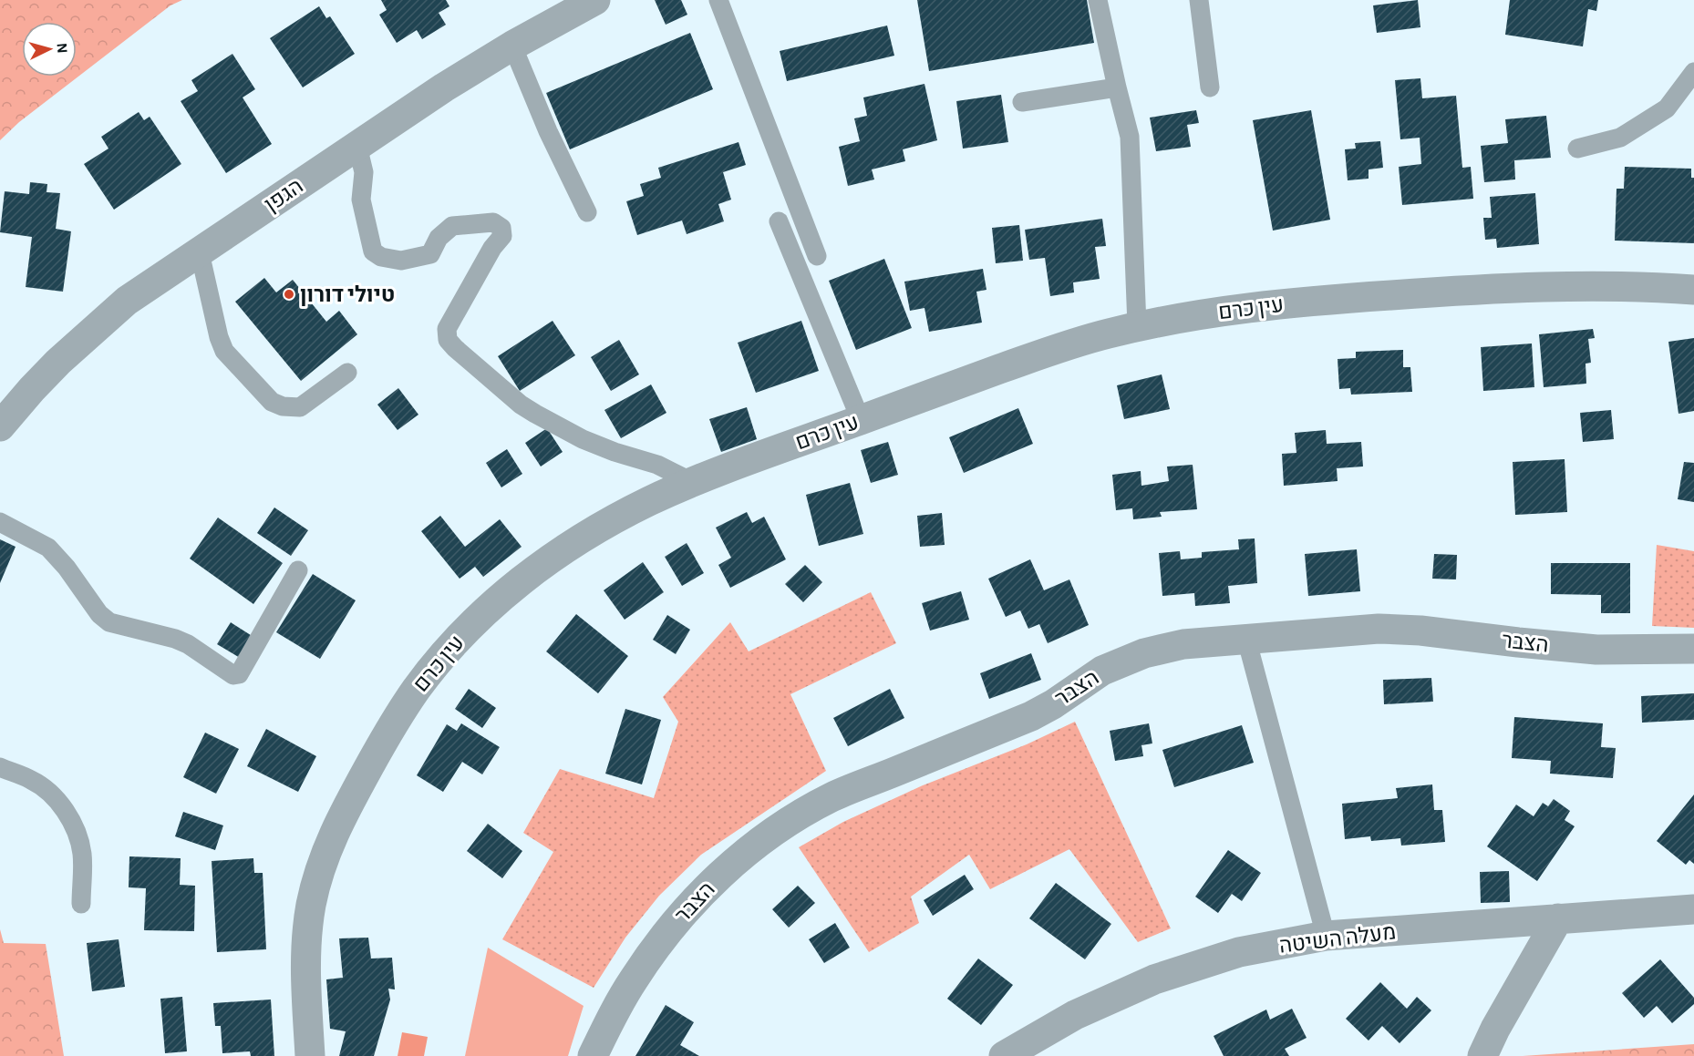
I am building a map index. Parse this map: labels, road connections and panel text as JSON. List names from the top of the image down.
{
  "streets": {
    "street": [
      "הגפן",
      "עין כרם",
      "הצבר",
      "מעלה השיטה"
    ]
  },
  "places": ["טיולי דורון"],
  "north": "right"
}
